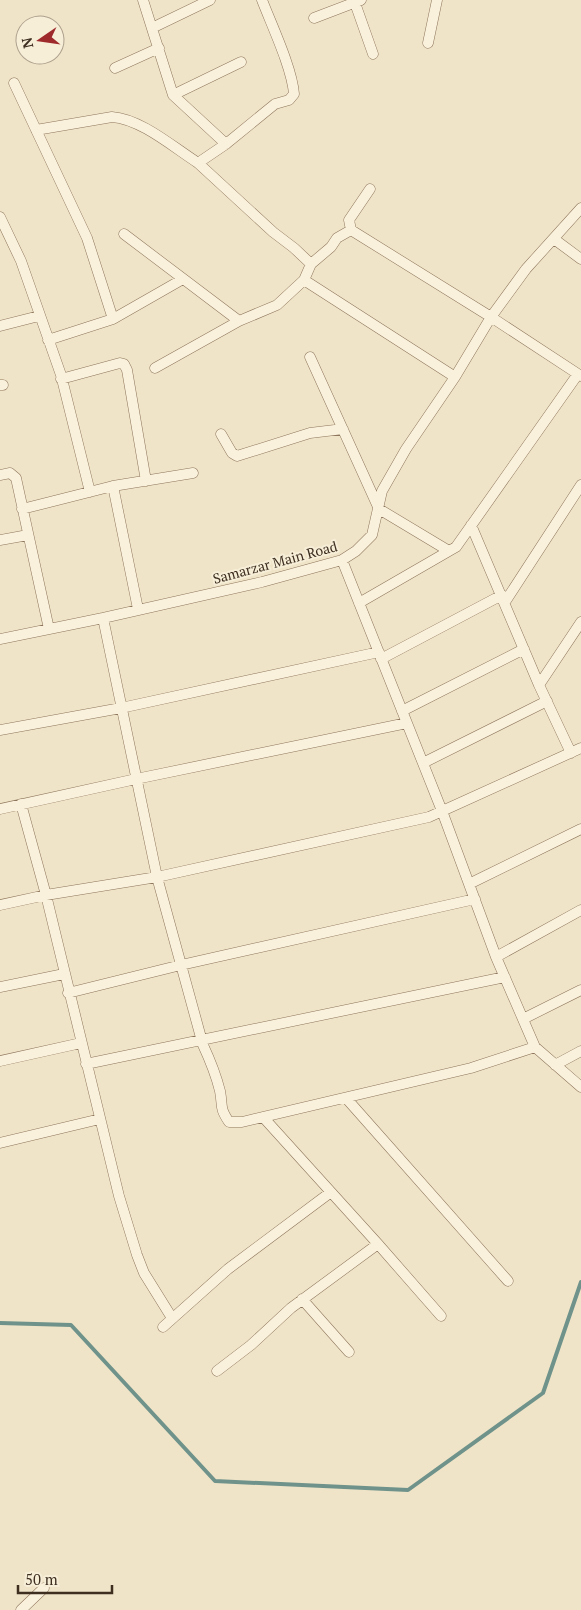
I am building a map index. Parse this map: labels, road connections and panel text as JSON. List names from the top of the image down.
{
  "streets": {
    "street": ["Samarzar Main Road"]
  },
  "scale_bar": "50 m",
  "north": "left"
}
